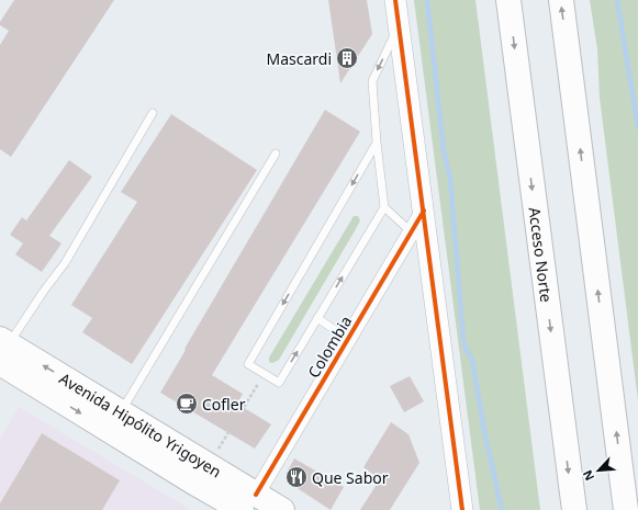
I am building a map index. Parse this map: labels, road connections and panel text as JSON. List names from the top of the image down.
{
  "streets": {
    "main road": ["Acceso Norte", "Avenida Hipólito Yrigoyen"],
    "street": ["Colombia"]
  },
  "crossings": [
    ["Colombia", "Avenida Hipólito Yrigoyen"]
  ],
  "places": {
    "building": ["Mascardi"],
    "cafe": ["Cofler"],
    "restaurant": ["Que Sabor"]
  },
  "north": "bottom left"
}
